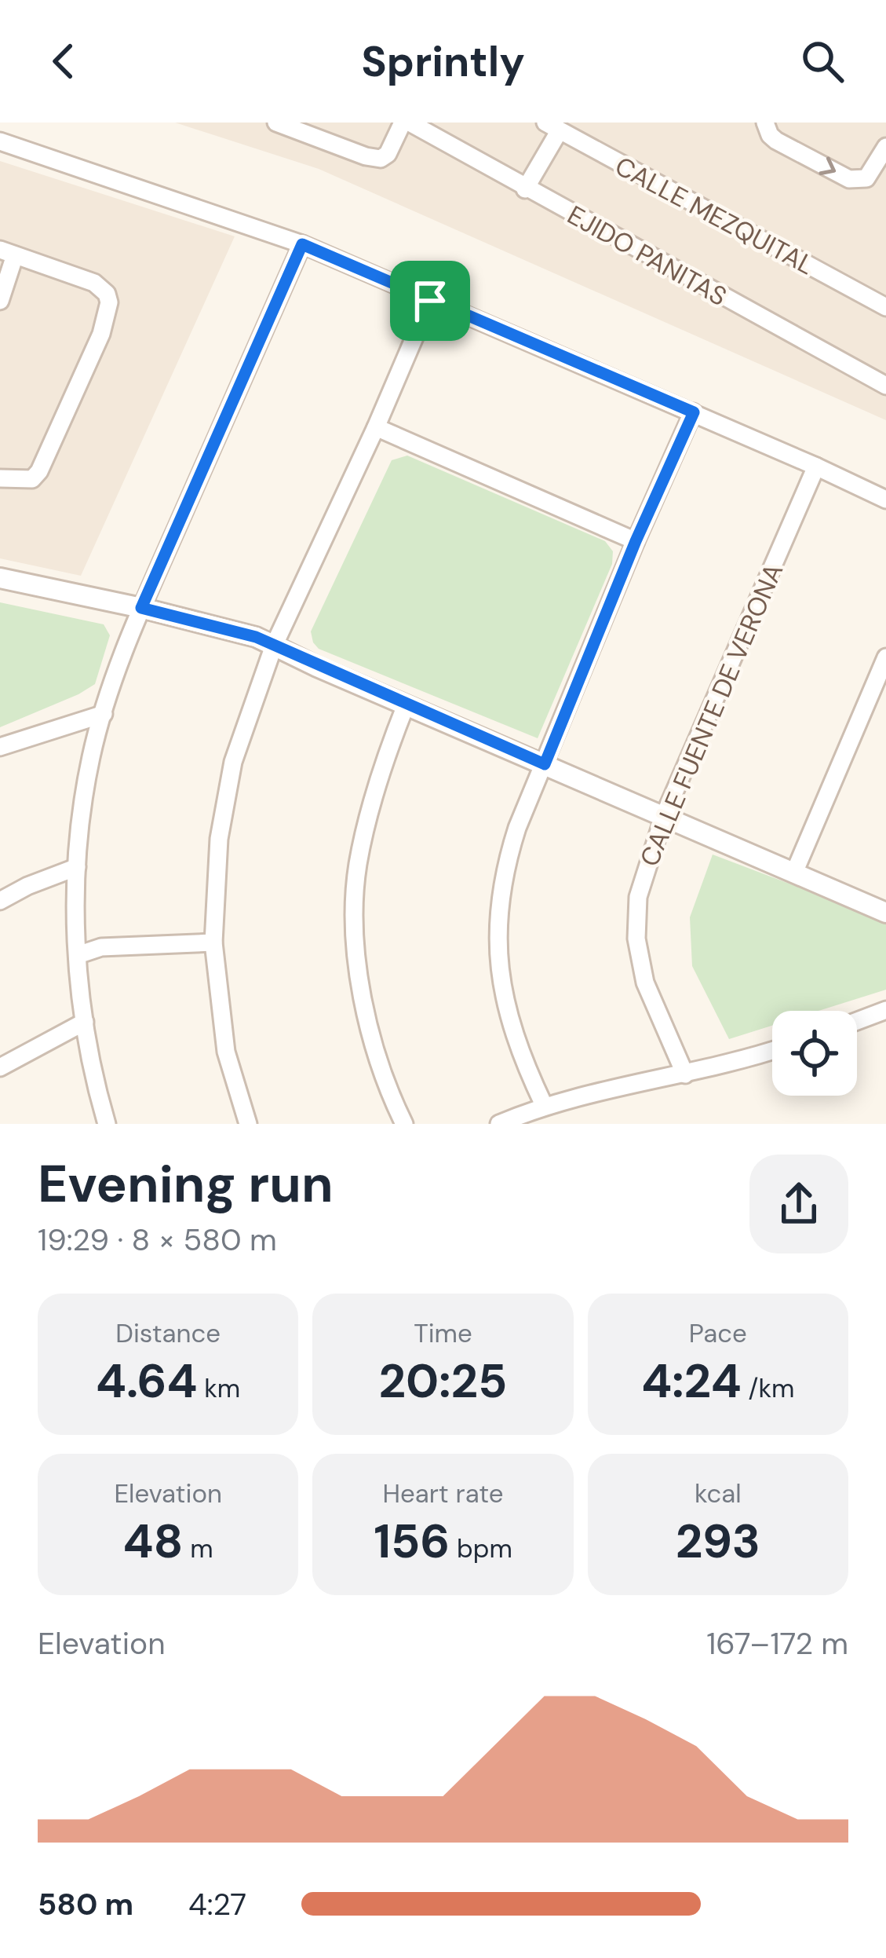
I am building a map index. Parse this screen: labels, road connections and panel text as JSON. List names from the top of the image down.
{
  "streets": {
    "street": ["CALLE MEZQUITAL", "EJIDO PANITAS", "CALLE FUENTE DE VERONA"]
  },
  "page": {
    "header": "Sprintly",
    "heading": ["Evening run", "19:29 · 8 × 580 m"],
    "stats": [
      ["Distance", "4.64 km"],
      ["Time", "20:25"],
      ["Pace", "4:24 /km"],
      ["Elevation", "48 m"],
      ["Heart rate", "156 bpm"],
      ["kcal", "293"]
    ],
    "chart": ["Elevation", "167–172 m"],
    "list": [
      {
        "name": "580 m",
        "note": "4:27"
      }
    ]
  }
}
